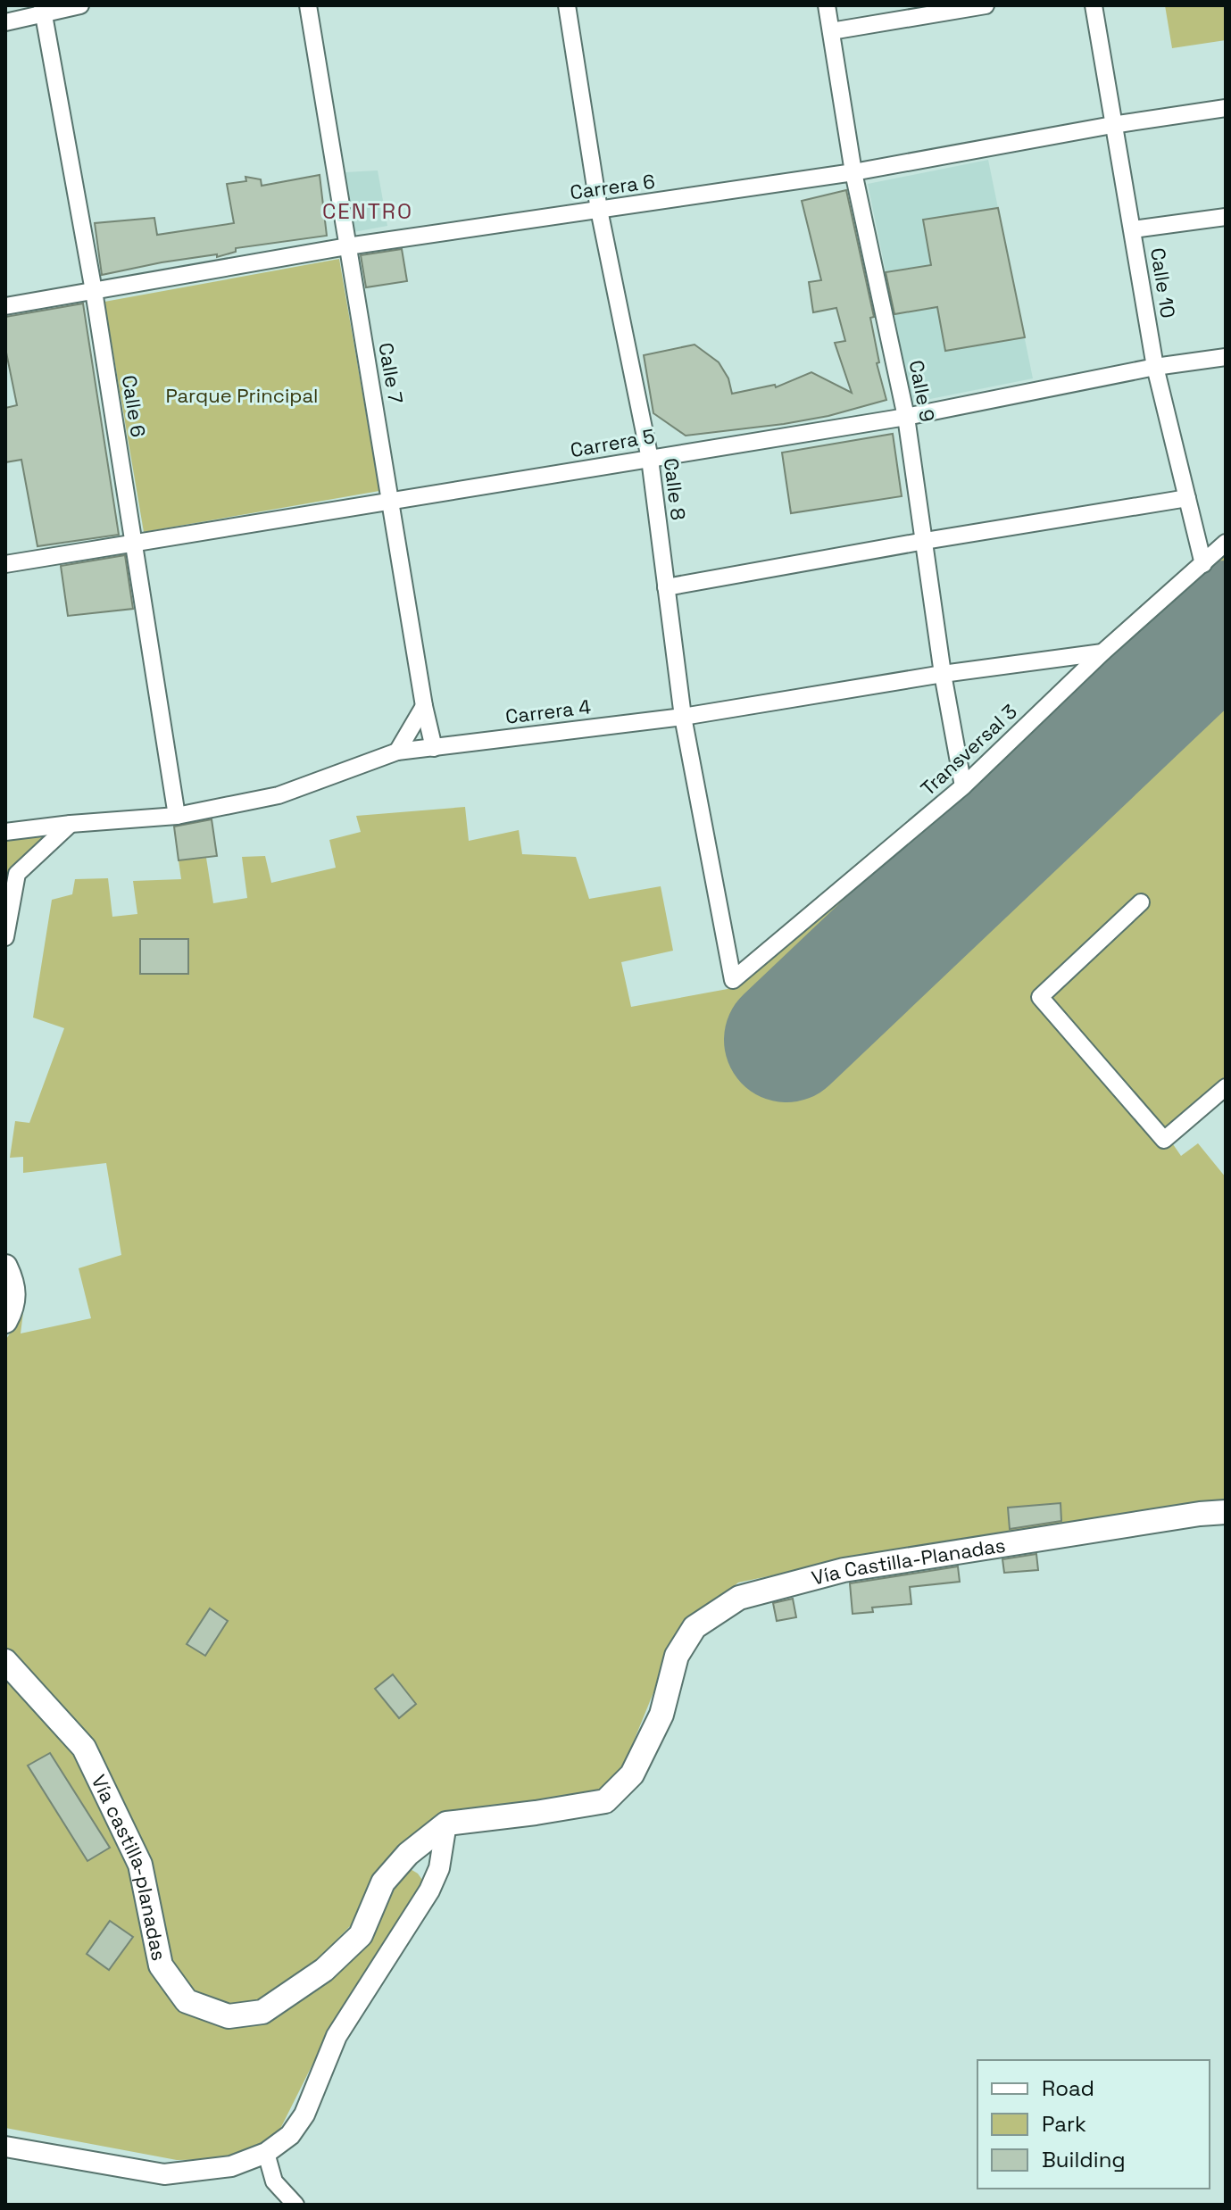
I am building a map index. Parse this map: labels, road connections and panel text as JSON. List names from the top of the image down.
{
  "streets": {
    "main road": ["Vía Castilla-Planadas", "Vía castilla-planadas"],
    "street": [
      "Carrera 6",
      "Calle 10",
      "Calle 7",
      "Calle 9",
      "Calle 6",
      "Carrera 5",
      "Calle 8",
      "Carrera 4",
      "Transversal 3"
    ]
  },
  "crossings": [
    ["Carrera 6", "Calle 10"],
    ["Carrera 6", "Calle 7"],
    ["Carrera 6", "Calle 9"],
    ["Carrera 6", "Calle 6"],
    ["Carrera 6", "Calle 8"],
    ["Calle 10", "Carrera 5"],
    ["Calle 10", "Transversal 3"],
    ["Calle 7", "Carrera 5"],
    ["Calle 7", "Carrera 4"],
    ["Calle 9", "Carrera 5"],
    ["Calle 9", "Carrera 4"],
    ["Calle 9", "Transversal 3"],
    ["Calle 6", "Carrera 5"],
    ["Calle 6", "Carrera 4"],
    ["Carrera 5", "Calle 8"],
    ["Calle 8", "Carrera 4"],
    ["Calle 8", "Transversal 3"],
    ["Carrera 4", "Transversal 3"],
    ["Vía Castilla-Planadas", "Vía castilla-planadas"]
  ],
  "districts": ["CENTRO"],
  "parks": ["Parque Principal"],
  "legend": ["Road", "Park", "Building"]
}
